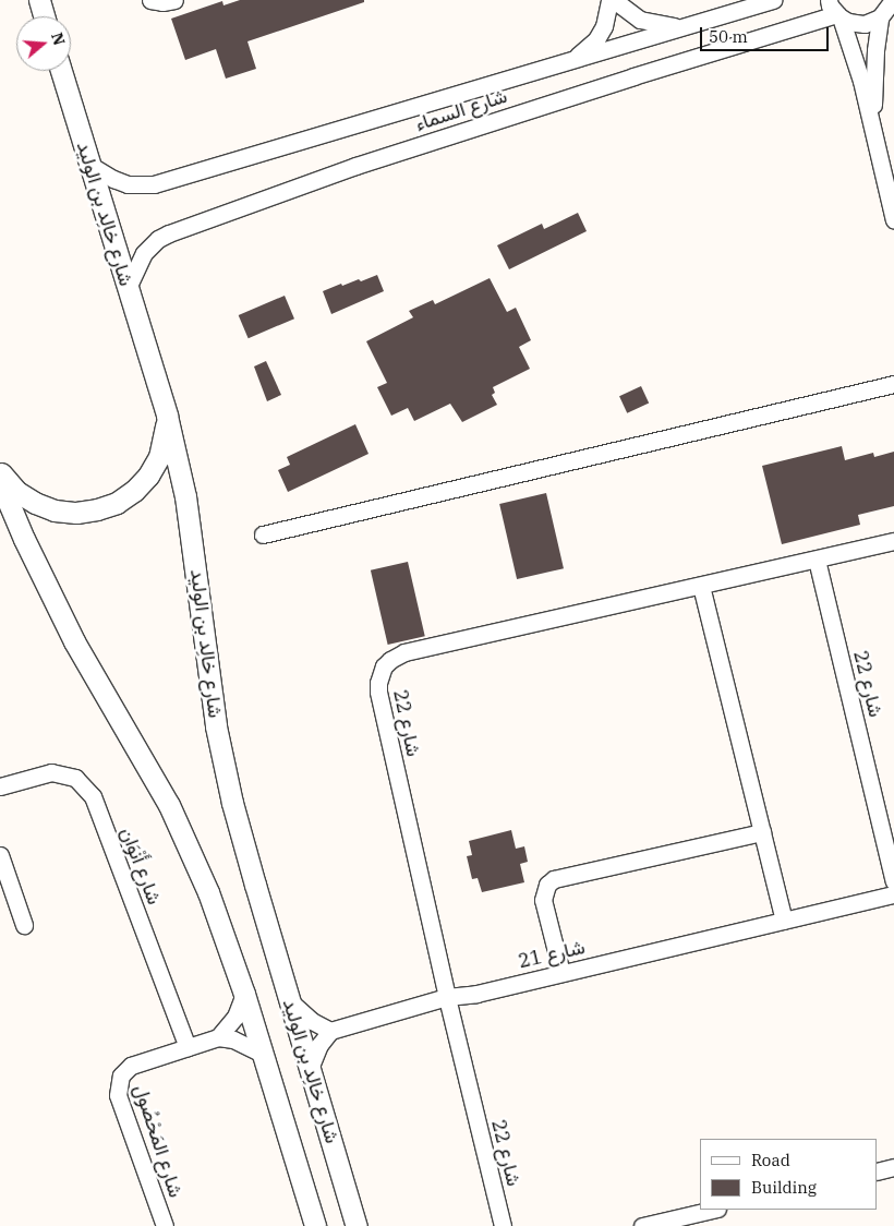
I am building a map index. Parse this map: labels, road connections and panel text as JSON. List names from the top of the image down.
{
  "streets": {
    "street": [
      "شارع السماء",
      "شارع خالِد بن الوليد",
      "شارع 22",
      "شارع أَنْوَان",
      "شارع 21",
      "شارع المَحْصُول"
    ]
  },
  "crossings": [
    ["شارع السماء", "شارع خالِد بن الوليد"],
    ["شارع 22", "شارع 21"],
    ["شارع أَنْوَان", "شارع المَحْصُول"]
  ],
  "legend": ["Road", "Building"],
  "scale_bar": "50 m",
  "north": "right"
}
